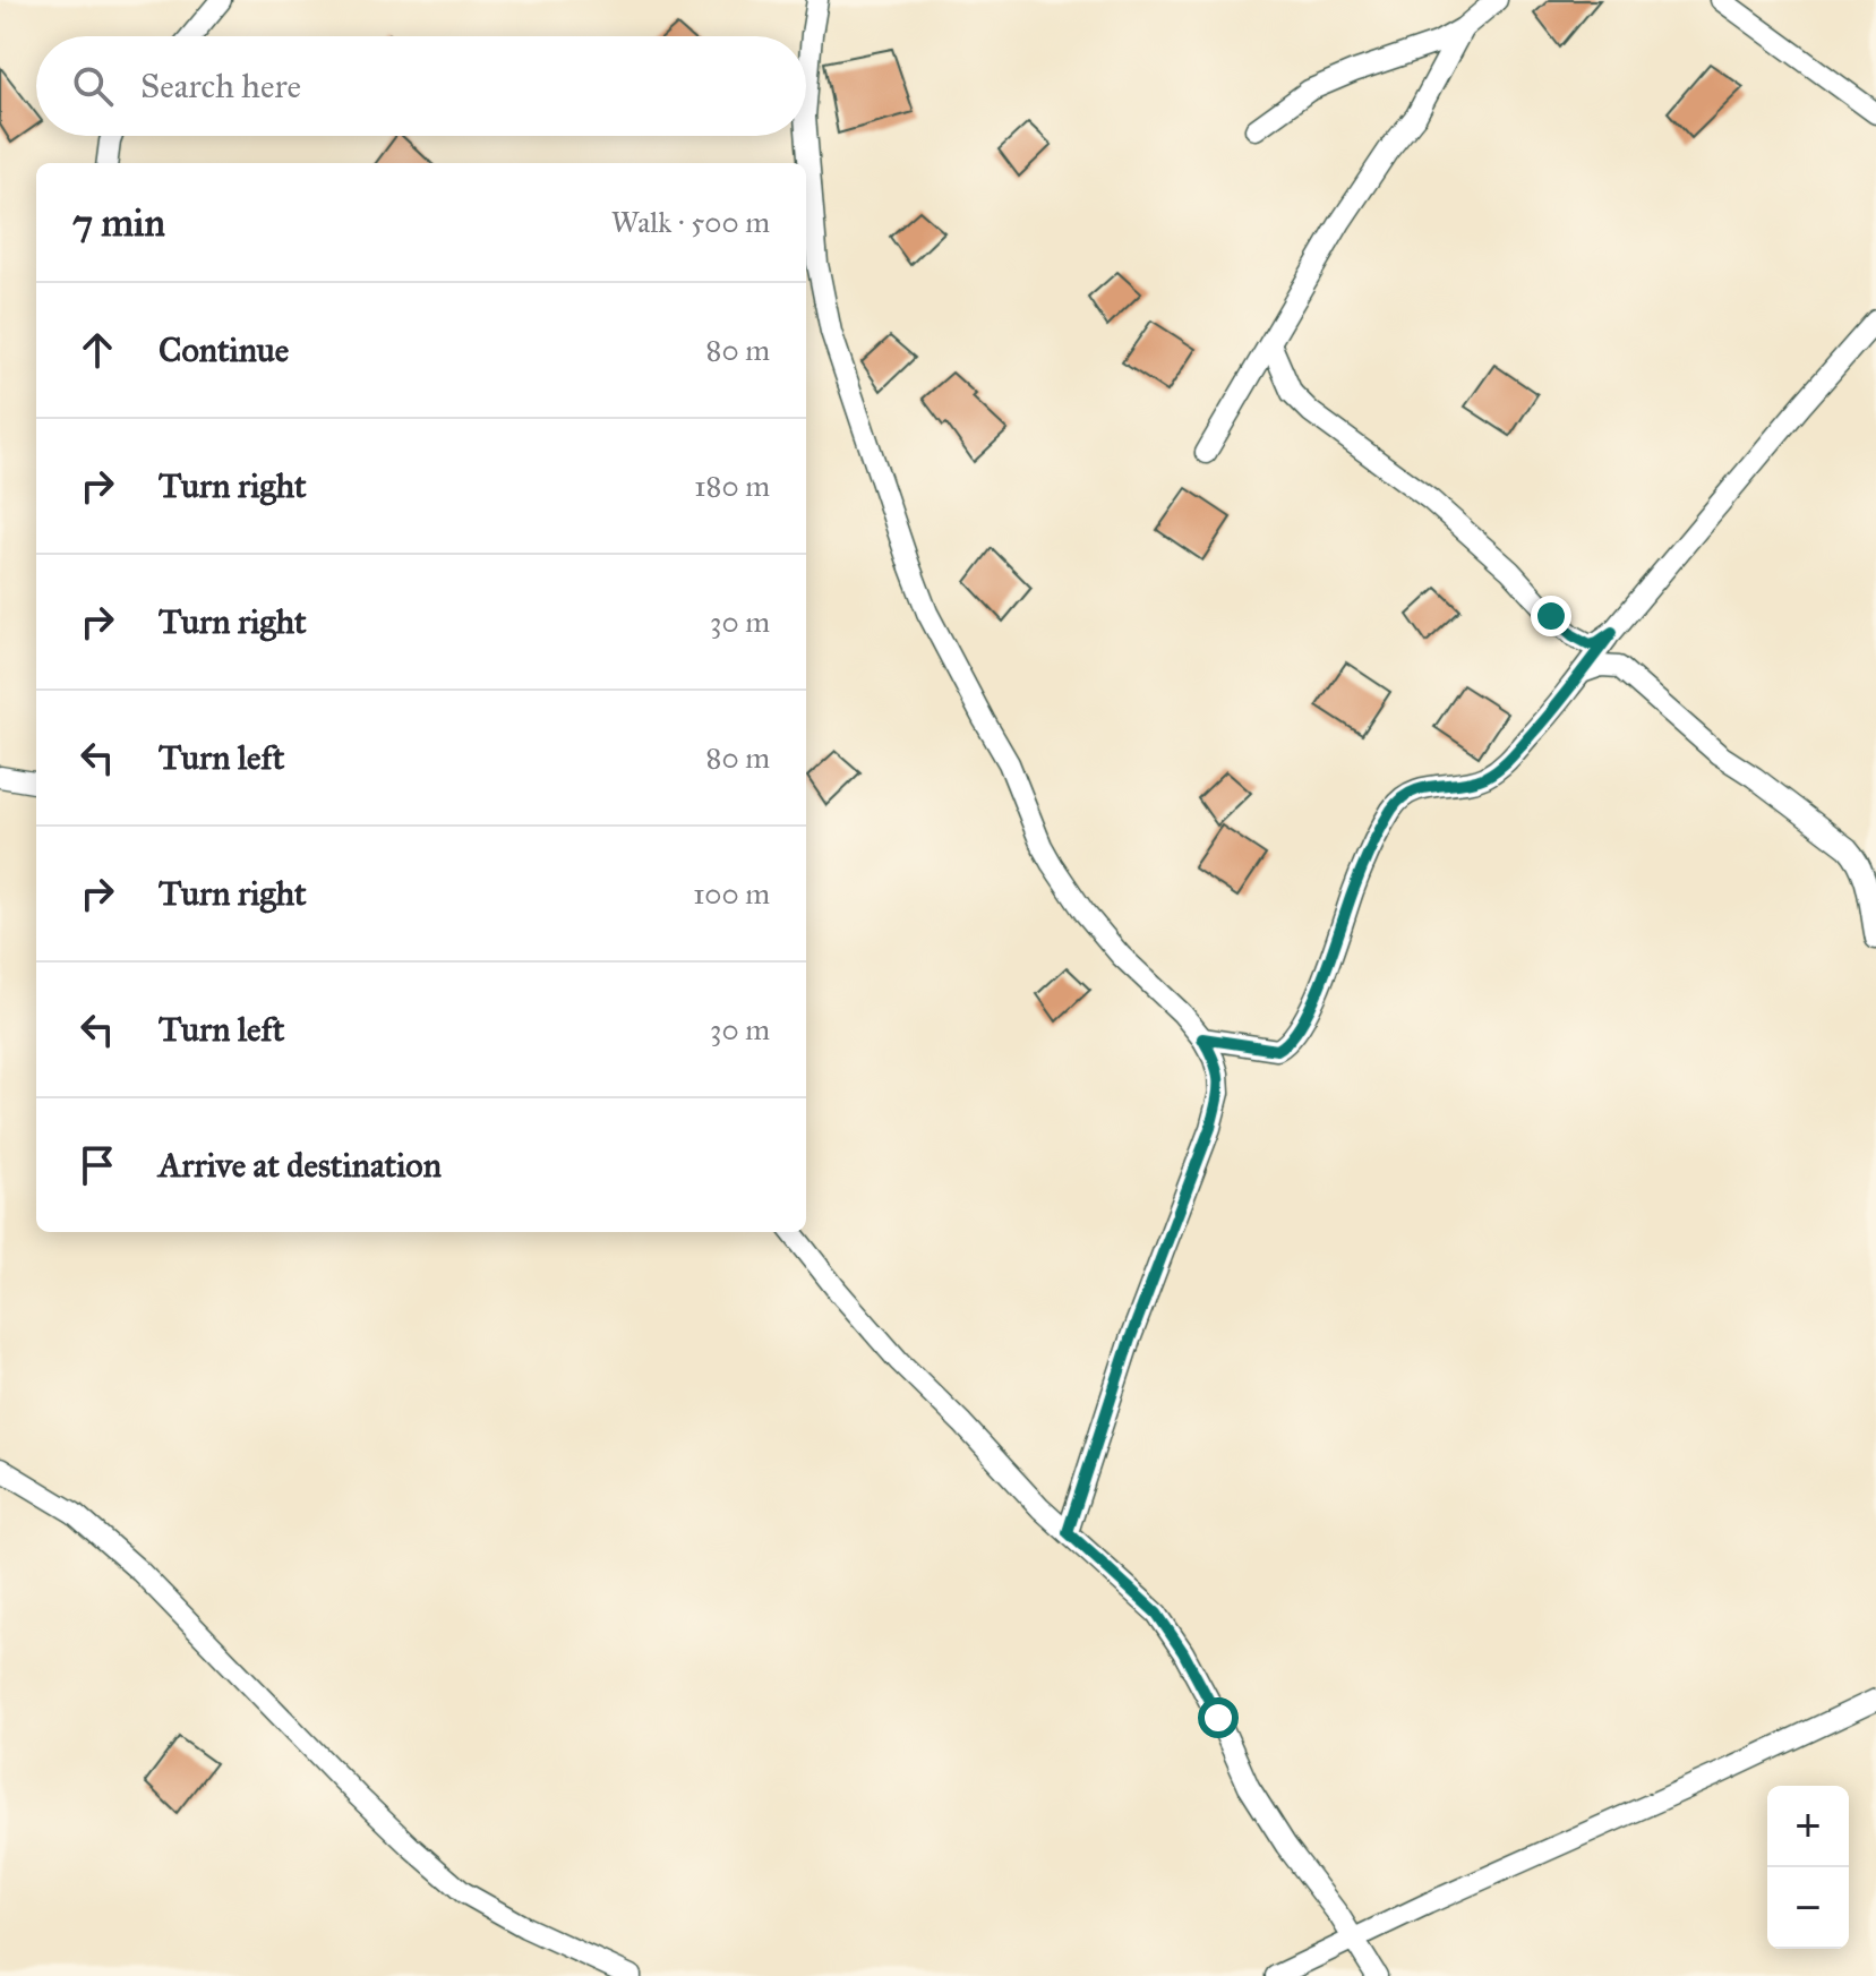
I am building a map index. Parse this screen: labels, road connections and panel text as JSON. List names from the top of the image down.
{
  "page": {
    "search": "Search here",
    "heading": ["7 min", "Walk · 500 m"],
    "list": [
      ["Continue", "80 m"],
      ["Turn right", "180 m"],
      ["Turn right", "30 m"],
      ["Turn left", "80 m"],
      ["Turn right", "100 m"],
      ["Turn left", "30 m"],
      "Arrive at destination"
    ],
    "map_buttons": ["+", "−"]
  }
}
